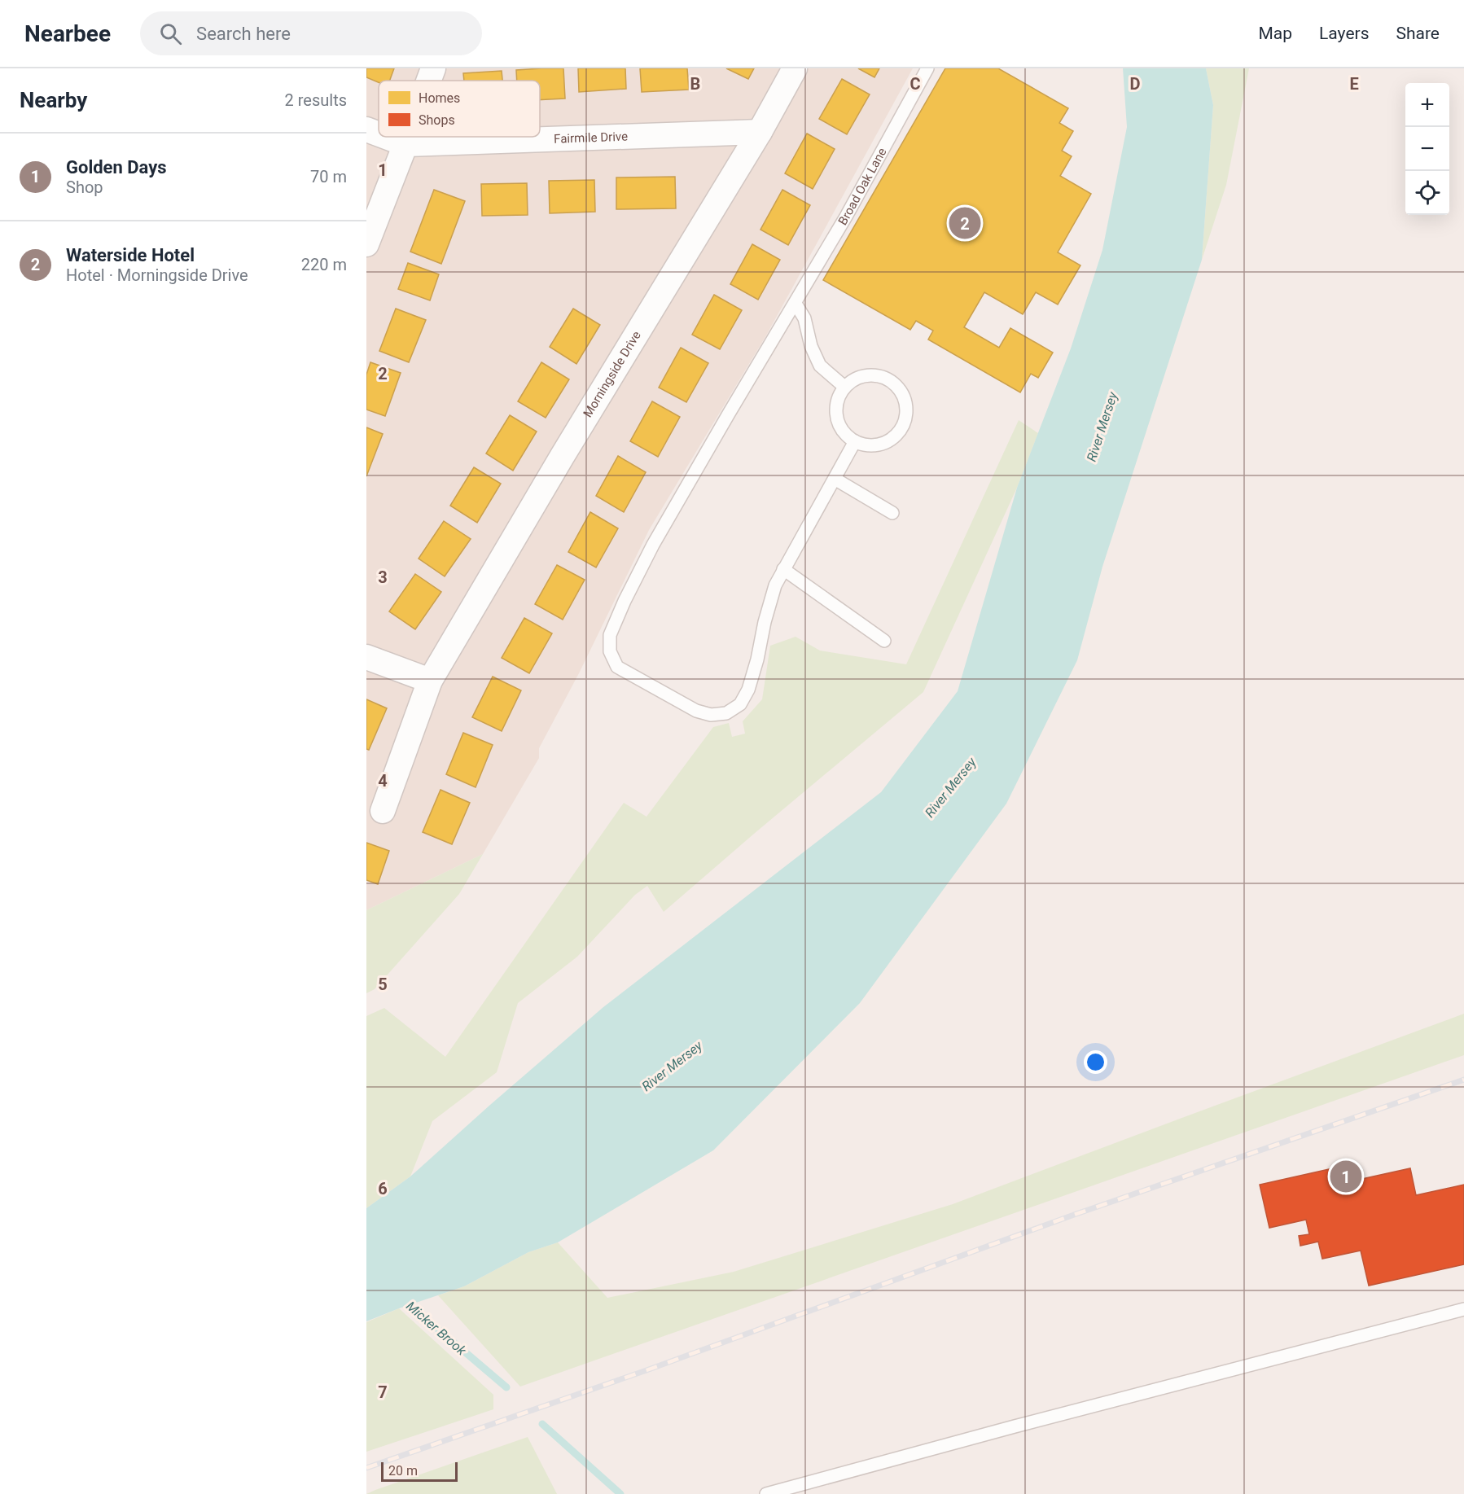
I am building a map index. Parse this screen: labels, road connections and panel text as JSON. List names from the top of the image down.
{
  "streets": {
    "street": ["Fairmile Drive", "Morningside Drive"],
    "lane": ["Broad Oak Lane"]
  },
  "crossings": [
    ["Fairmile Drive", "Morningside Drive"]
  ],
  "water": ["River Mersey", "Micker Brook"],
  "legend": ["Homes", "Shops"],
  "scale_bar": "20 m",
  "page": {
    "header": "Nearbee",
    "search": "Search here",
    "nav": ["Map", "Layers", "Share"],
    "heading": ["Nearby", "2 results"],
    "map_buttons": ["+", "−"],
    "list": [
      {
        "mark": "1",
        "name": "Golden Days",
        "note": "Shop",
        "value": "70 m"
      },
      {
        "mark": "2",
        "name": "Waterside Hotel",
        "note": "Hotel · Morningside Drive",
        "value": "220 m"
      }
    ],
    "pins": ["2", "1"],
    "scale": "20 m"
  },
  "grid": {
    "columns": [
      "B",
      "C",
      "D",
      "E"
    ],
    "rows": [
      "1",
      "2",
      "3",
      "4",
      "5",
      "6",
      "7"
    ]
  }
}
